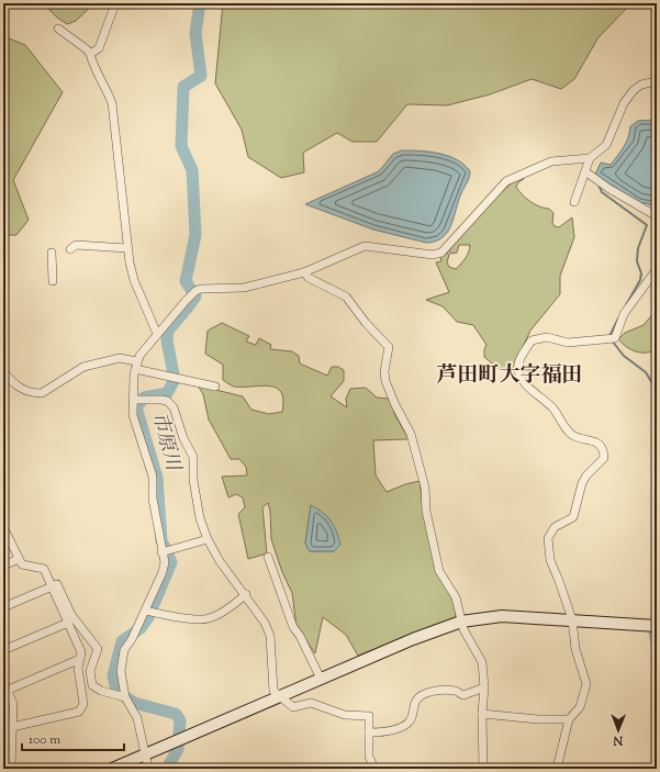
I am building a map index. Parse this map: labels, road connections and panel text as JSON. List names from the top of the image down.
{
  "districts": ["芦田町大字福田"],
  "water": ["市原川"],
  "scale_bar": "100 m",
  "north": "bottom"
}
